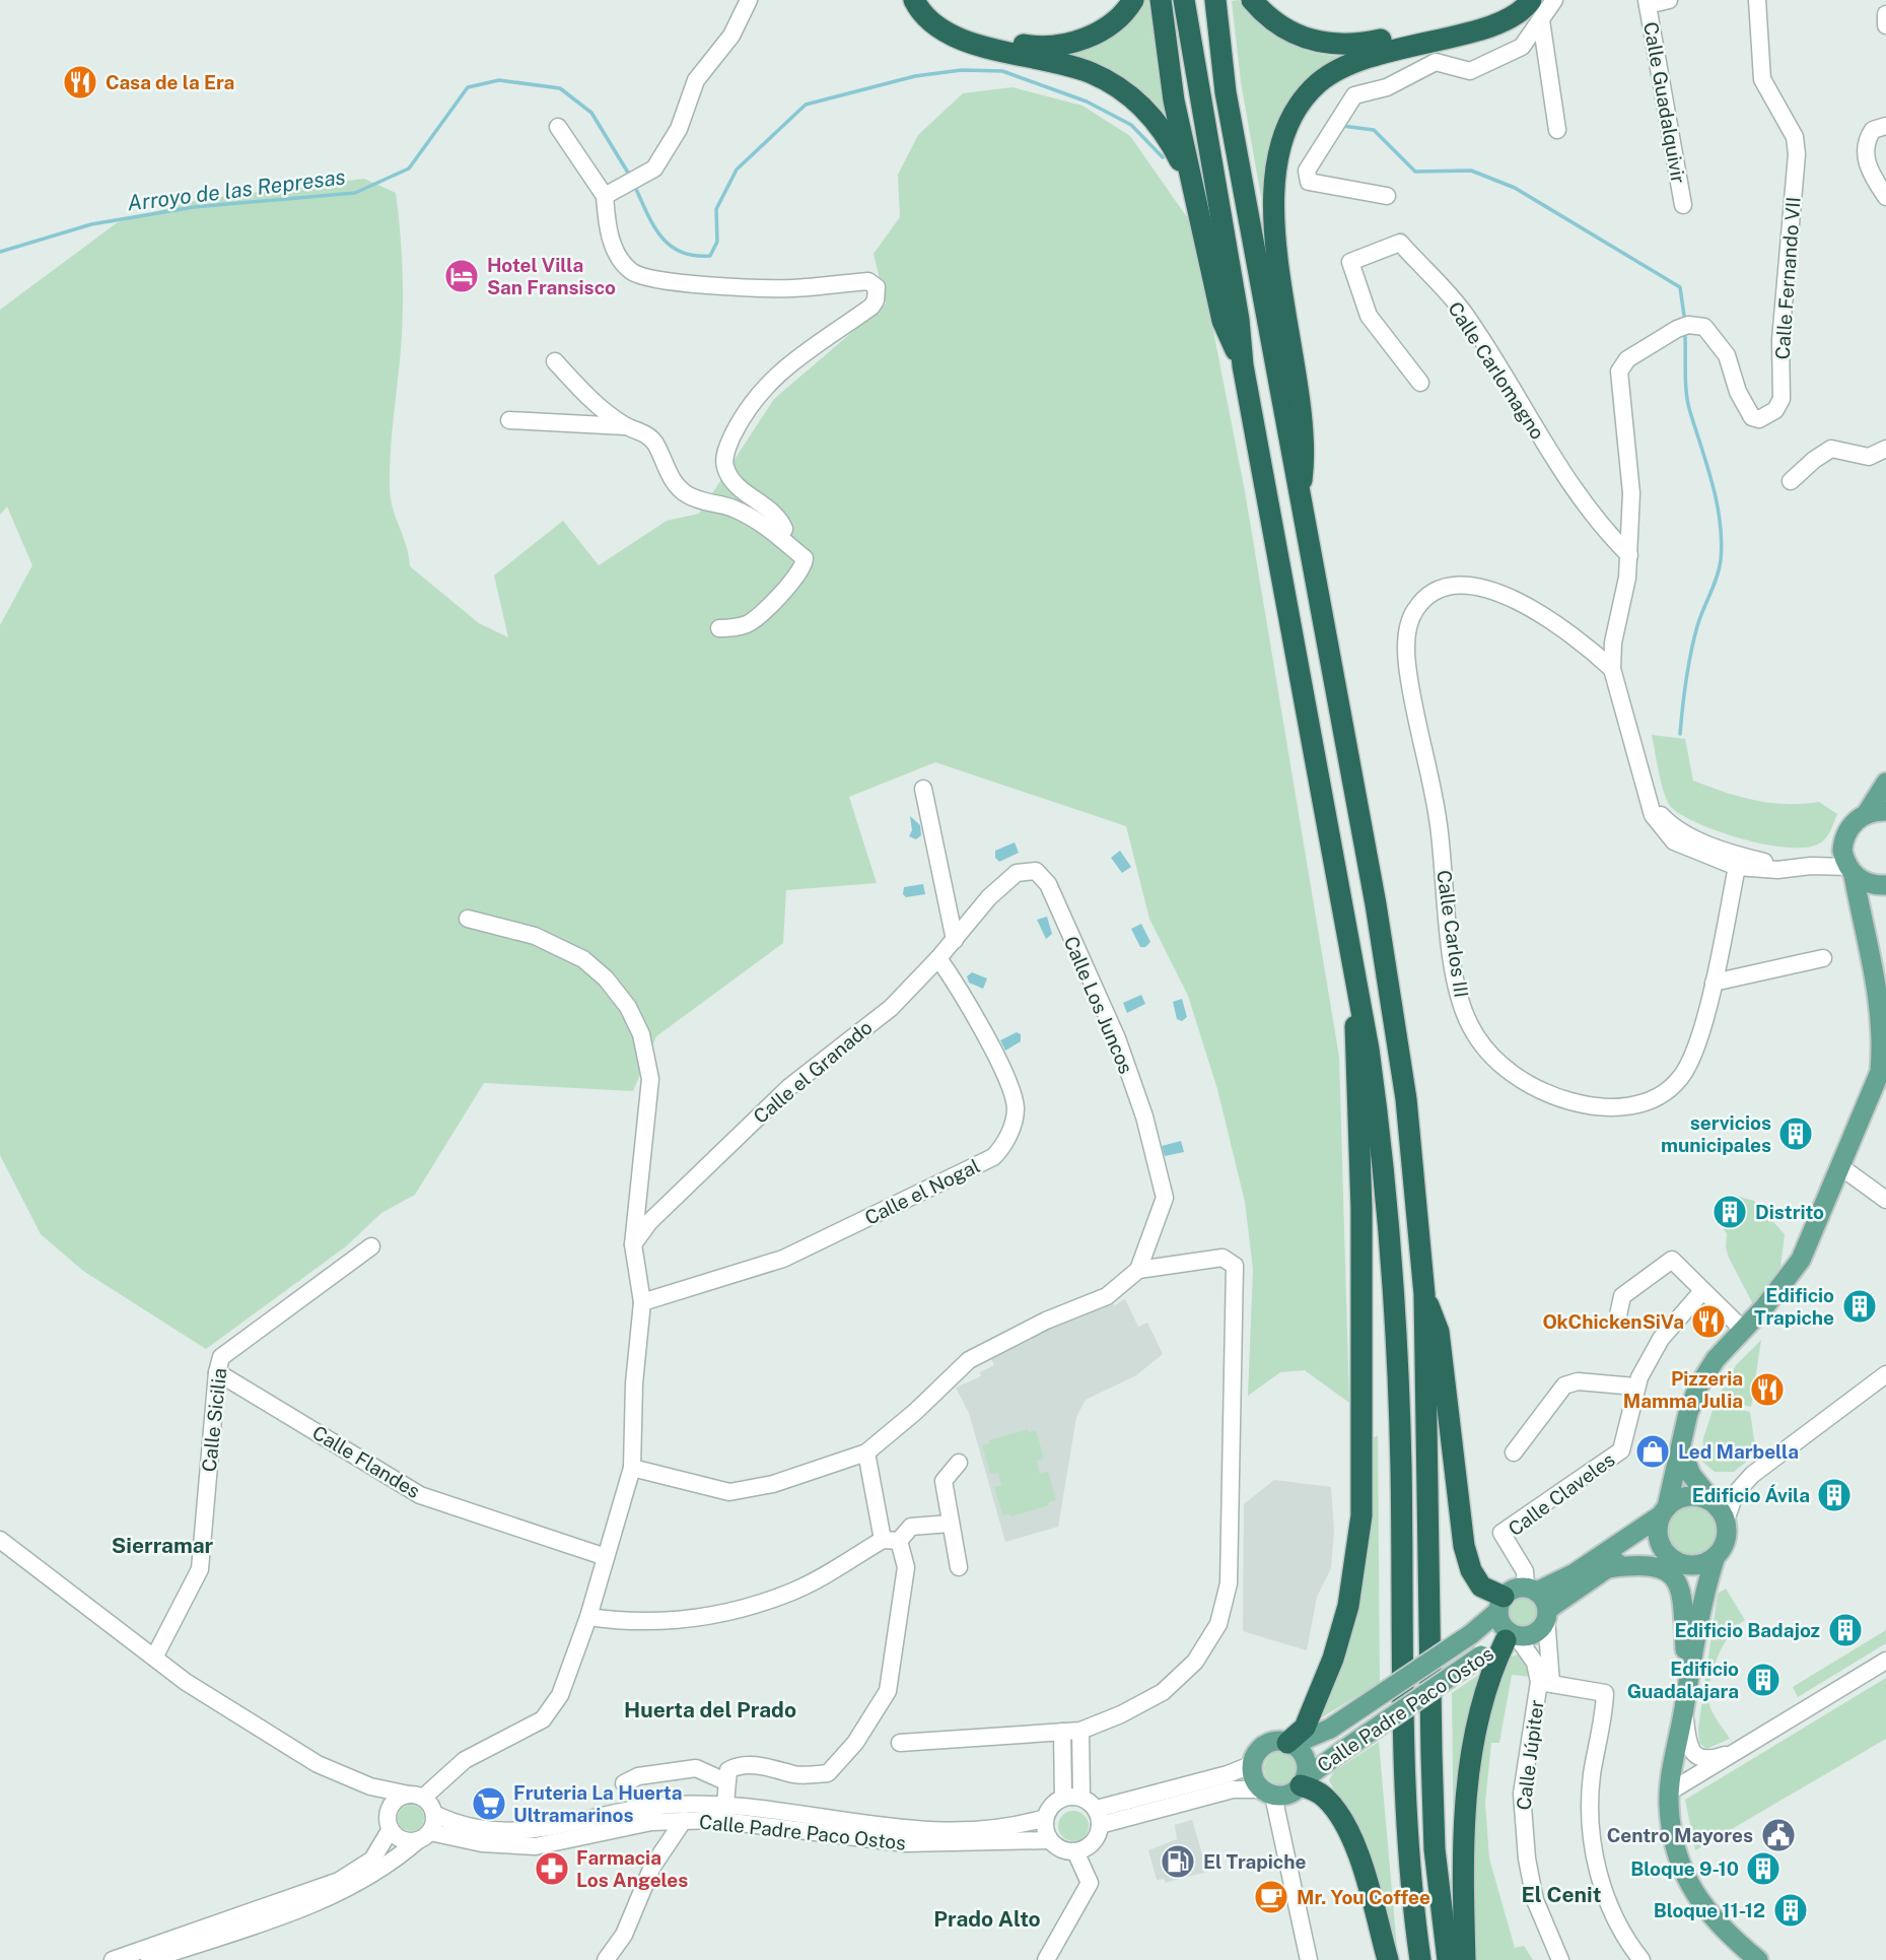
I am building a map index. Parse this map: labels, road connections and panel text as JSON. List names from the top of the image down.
{
  "streets": {
    "main road": ["Calle Padre Paco Ostos"],
    "street": [
      "Calle Guadalquivir",
      "Calle Fernando VII",
      "Calle Carlomagno",
      "Calle Carlos III",
      "Calle Los Juncos",
      "Calle el Granado",
      "Calle el Nogal",
      "Calle Sicilia",
      "Calle Flandes",
      "Calle Claveles",
      "Calle Júpiter"
    ]
  },
  "crossings": [
    ["Calle Fernando VII", "Calle Carlomagno"],
    ["Calle Fernando VII", "Calle Carlos III"],
    ["Calle Los Juncos", "Calle el Granado"],
    ["Calle el Granado", "Calle el Nogal"],
    ["Calle Sicilia", "Calle Flandes"],
    ["Calle Claveles", "Calle Padre Paco Ostos"],
    ["Calle Claveles", "Calle Júpiter"],
    ["Calle Padre Paco Ostos", "Calle Júpiter"]
  ],
  "districts": [
    "Sierramar",
    "Huerta del Prado",
    "El Cenit",
    "Prado Alto"
  ],
  "water": ["Arroyo de las Represas"],
  "places": {
    "restaurant": ["Casa de la Era", "OkChickenSiVa", "Pizzeria Mamma Julia"],
    "hotel": ["Hotel Villa San Fransisco"],
    "building": [
      "servicios municipales",
      "Distrito",
      "Edificio Trapiche",
      "Edificio Ávila",
      "Edificio Badajoz",
      "Edificio Guadalajara",
      "Bloque 9-10",
      "Bloque 11-12"
    ],
    "shop": ["Led Marbella"],
    "supermarket": ["Fruteria La Huerta Ultramarinos"],
    "public building": ["Centro Mayores"],
    "fuel station": ["El Trapiche"],
    "pharmacy": ["Farmacia Los Angeles"],
    "cafe": ["Mr. You Coffee"]
  }
}
